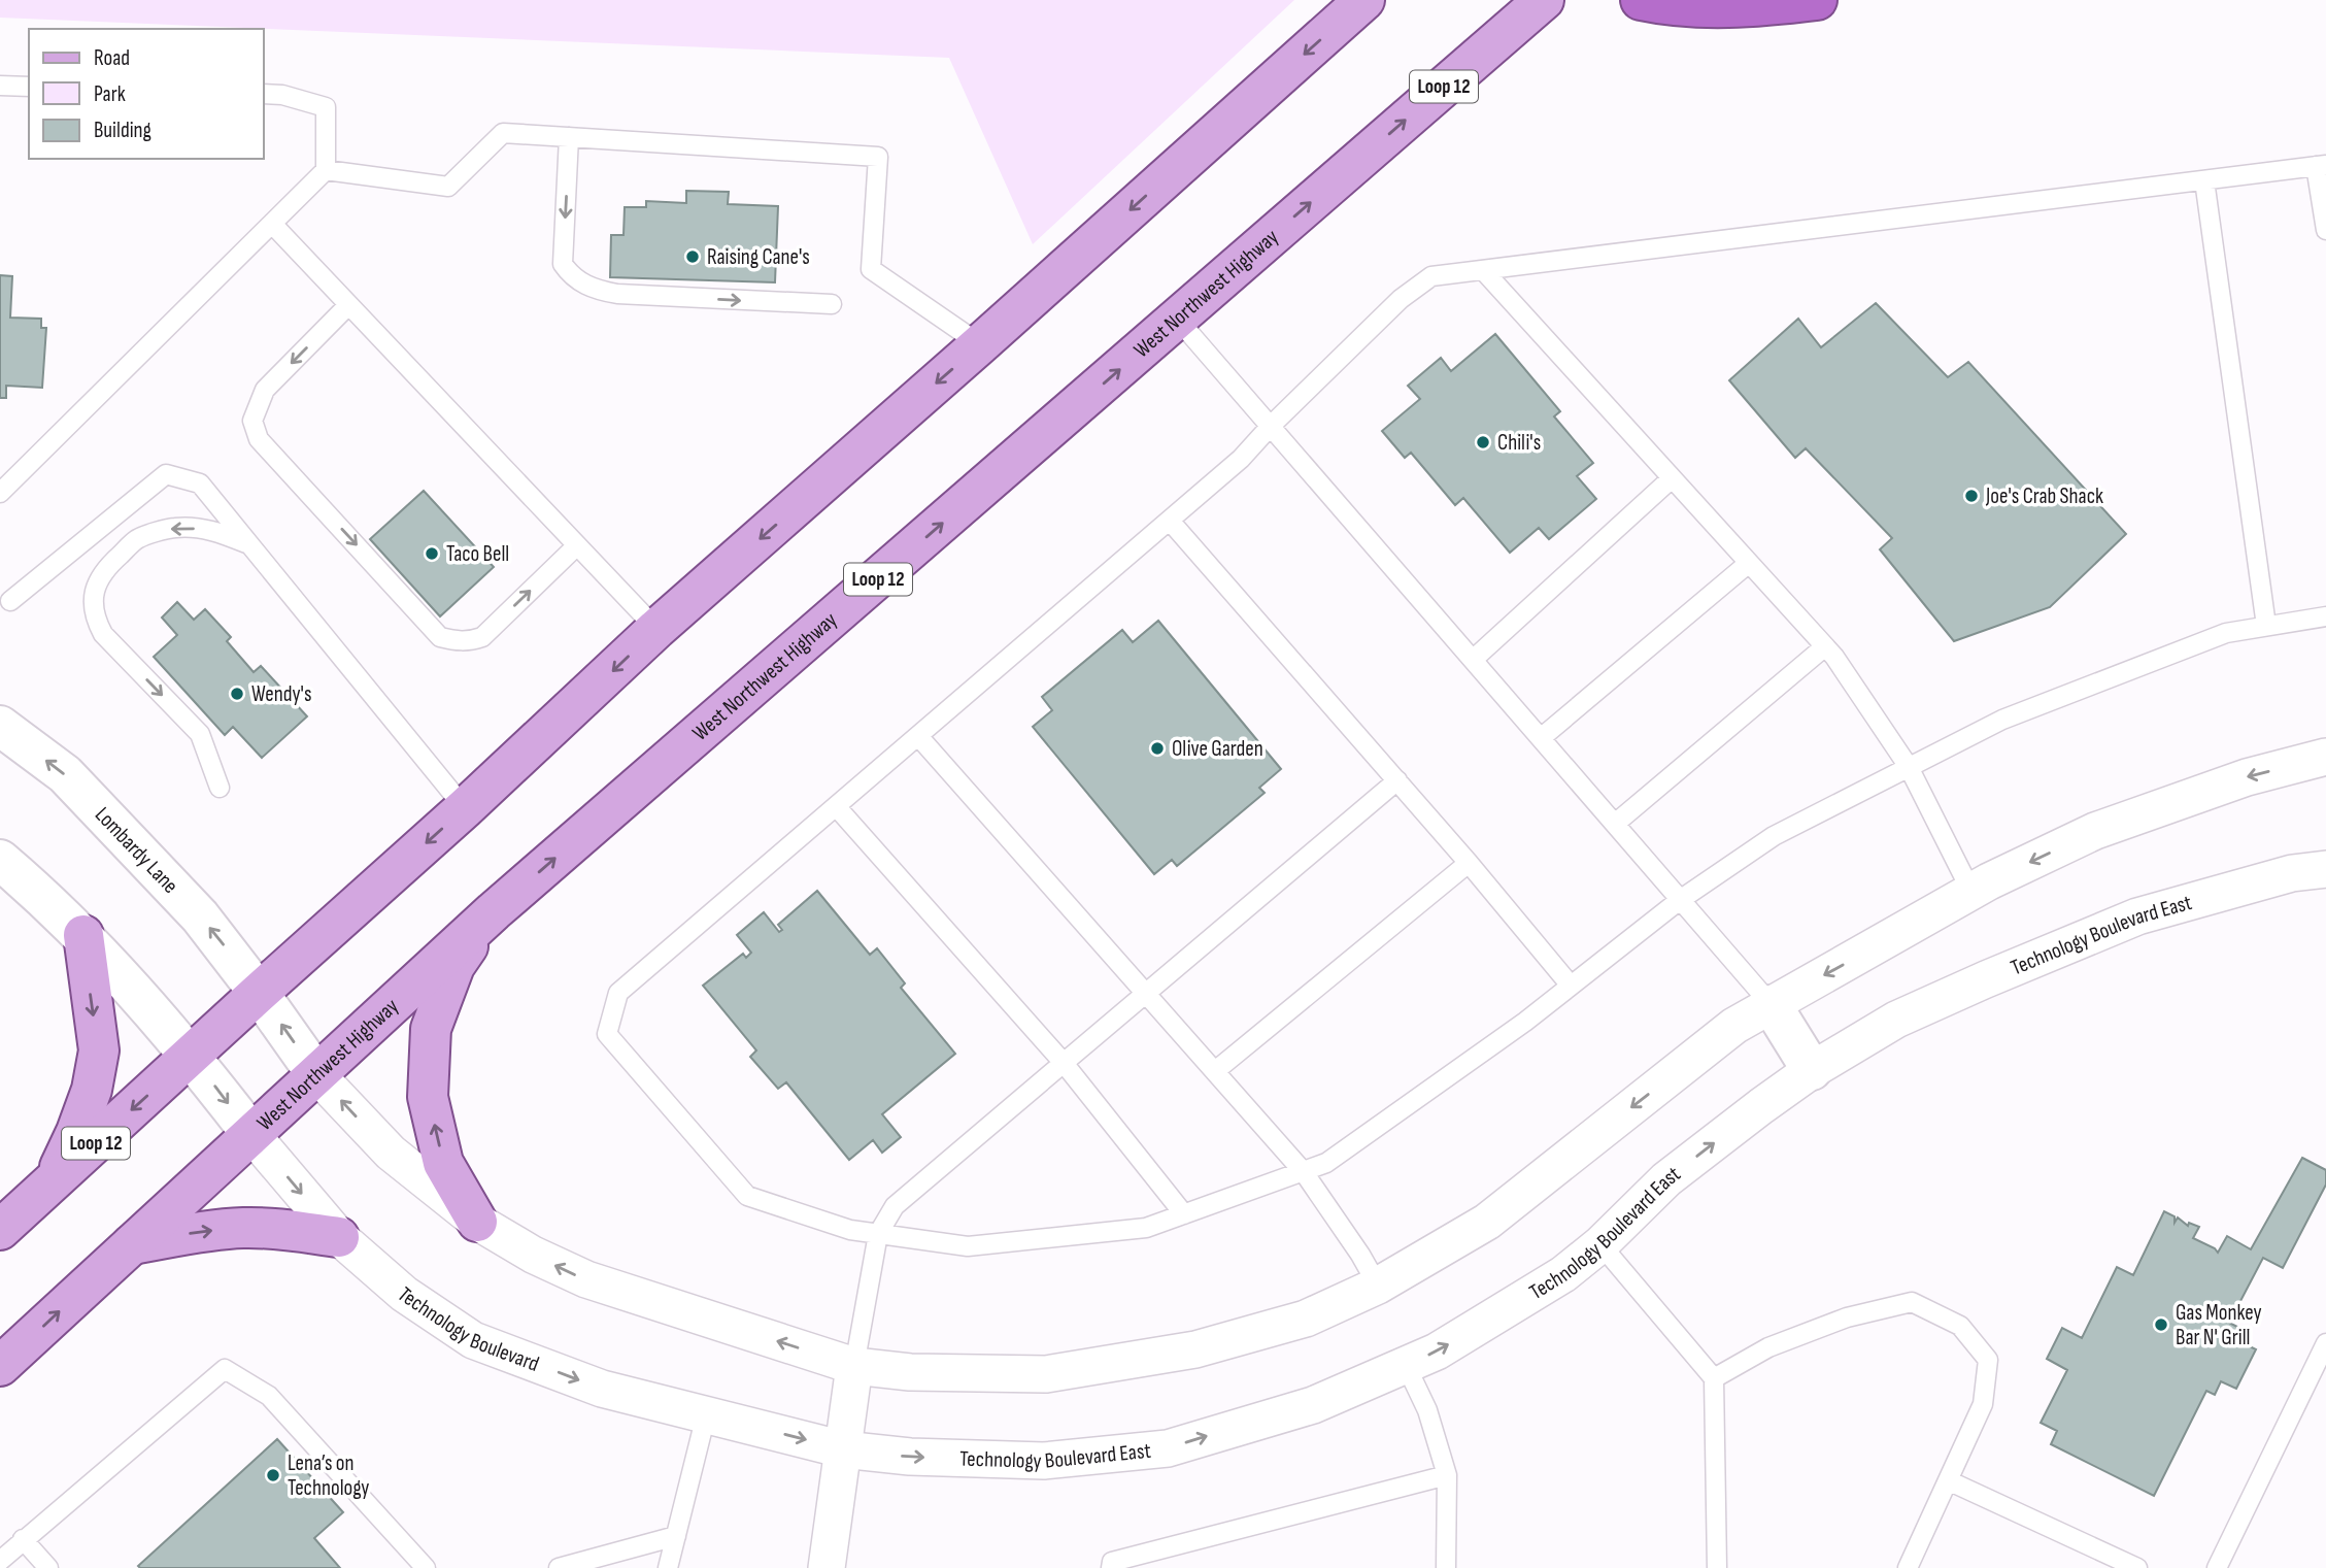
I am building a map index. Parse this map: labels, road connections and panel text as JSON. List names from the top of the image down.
{
  "streets": {
    "main road": ["Loop 12", "West Northwest Highway"],
    "street": ["Lombardy Lane", "Technology Boulevard East", "Technology Boulevard"]
  },
  "crossings": [
    ["Loop 12", "Lombardy Lane"],
    ["Loop 12", "Technology Boulevard"],
    ["West Northwest Highway", "Technology Boulevard"],
    ["Technology Boulevard East", "Technology Boulevard"]
  ],
  "places": [
    "Raising Cane's",
    "Chili's",
    "Joe's Crab Shack",
    "Taco Bell",
    "Wendy's",
    "Olive Garden",
    "Gas Monkey Bar N' Grill",
    "Lena’s on Technology"
  ],
  "legend": ["Road", "Park", "Building"]
}
